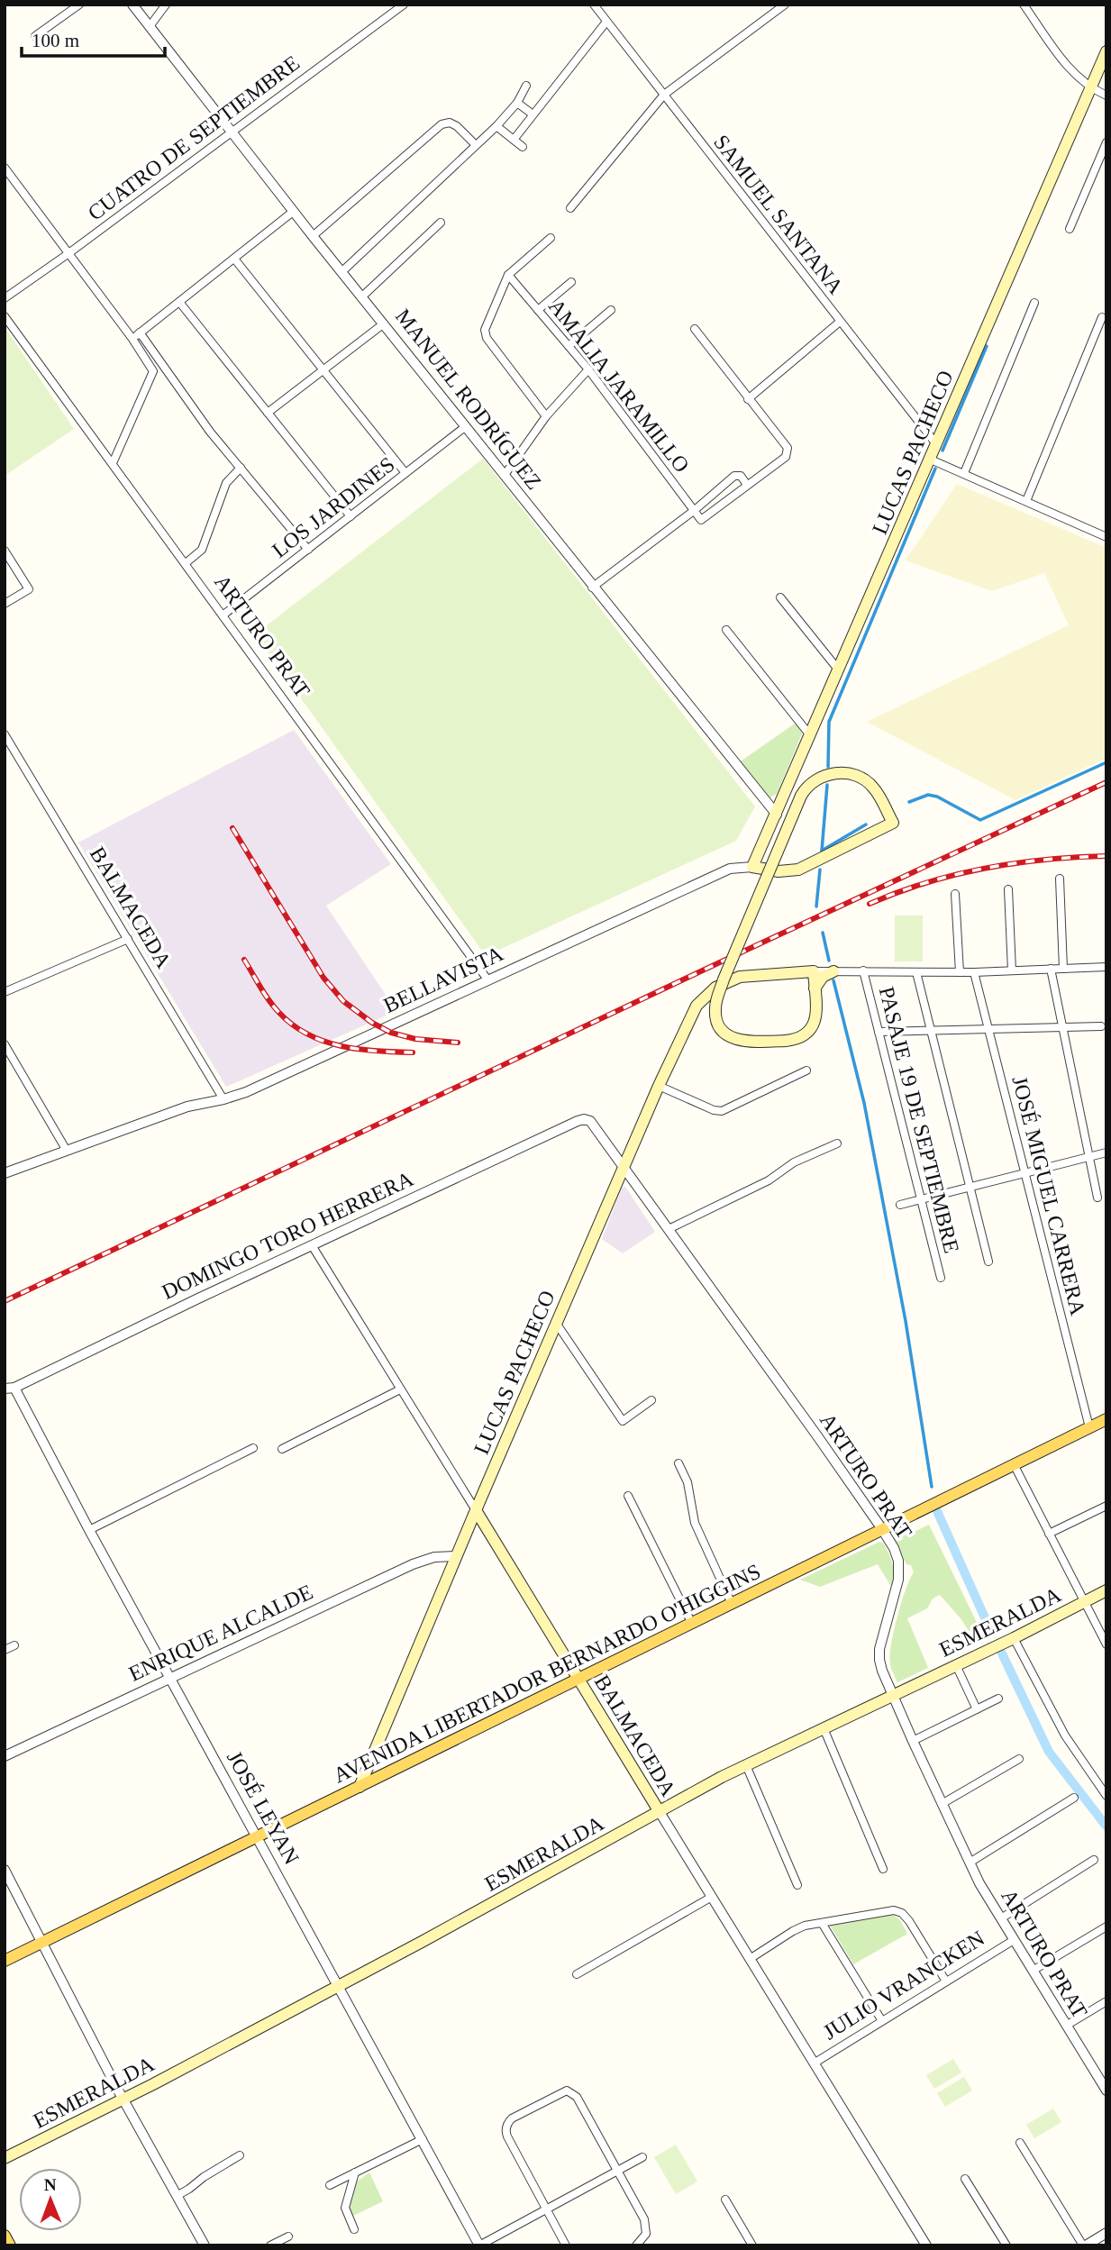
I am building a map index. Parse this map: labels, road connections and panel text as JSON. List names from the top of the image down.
{
  "streets": {
    "main road": [
      "LUCAS PACHECO",
      "BALMACEDA",
      "BELLAVISTA",
      "ESMERALDA",
      "AVENIDA LIBERTADOR BERNARDO O'HIGGINS"
    ],
    "street": [
      "CUATRO DE SEPTIEMBRE",
      "SAMUEL SANTANA",
      "AMALIA JARAMILLO",
      "MANUEL RODRÍGUEZ",
      "LOS JARDINES",
      "ARTURO PRAT",
      "PASAJE 19 DE SEPTIEMBRE",
      "JOSÉ MIGUEL CARRERA",
      "DOMINGO TORO HERRERA",
      "ENRIQUE ALCALDE",
      "JOSÉ LEYAN",
      "JULIO VRANCKEN"
    ]
  },
  "crossings": [
    ["CUATRO DE SEPTIEMBRE", "MANUEL RODRÍGUEZ"],
    ["SAMUEL SANTANA", "LUCAS PACHECO"],
    ["MANUEL RODRÍGUEZ", "LUCAS PACHECO"],
    ["MANUEL RODRÍGUEZ", "LOS JARDINES"],
    ["LUCAS PACHECO", "ARTURO PRAT"],
    ["LUCAS PACHECO", "BALMACEDA"],
    ["LUCAS PACHECO", "BELLAVISTA"],
    ["LUCAS PACHECO", "ENRIQUE ALCALDE"],
    ["LUCAS PACHECO", "AVENIDA LIBERTADOR BERNARDO O'HIGGINS"],
    ["LOS JARDINES", "ARTURO PRAT"],
    ["ARTURO PRAT", "BELLAVISTA"],
    ["ARTURO PRAT", "DOMINGO TORO HERRERA"],
    ["ARTURO PRAT", "ESMERALDA"],
    ["ARTURO PRAT", "AVENIDA LIBERTADOR BERNARDO O'HIGGINS"],
    ["ARTURO PRAT", "JULIO VRANCKEN"],
    ["BALMACEDA", "BELLAVISTA"],
    ["BALMACEDA", "DOMINGO TORO HERRERA"],
    ["BALMACEDA", "ESMERALDA"],
    ["BALMACEDA", "AVENIDA LIBERTADOR BERNARDO O'HIGGINS"],
    ["BALMACEDA", "JULIO VRANCKEN"],
    ["JOSÉ MIGUEL CARRERA", "AVENIDA LIBERTADOR BERNARDO O'HIGGINS"],
    ["DOMINGO TORO HERRERA", "JOSÉ LEYAN"],
    ["ESMERALDA", "JOSÉ LEYAN"],
    ["ENRIQUE ALCALDE", "JOSÉ LEYAN"],
    ["AVENIDA LIBERTADOR BERNARDO O'HIGGINS", "JOSÉ LEYAN"]
  ],
  "scale_bar": "100 m",
  "north": "top"
}
